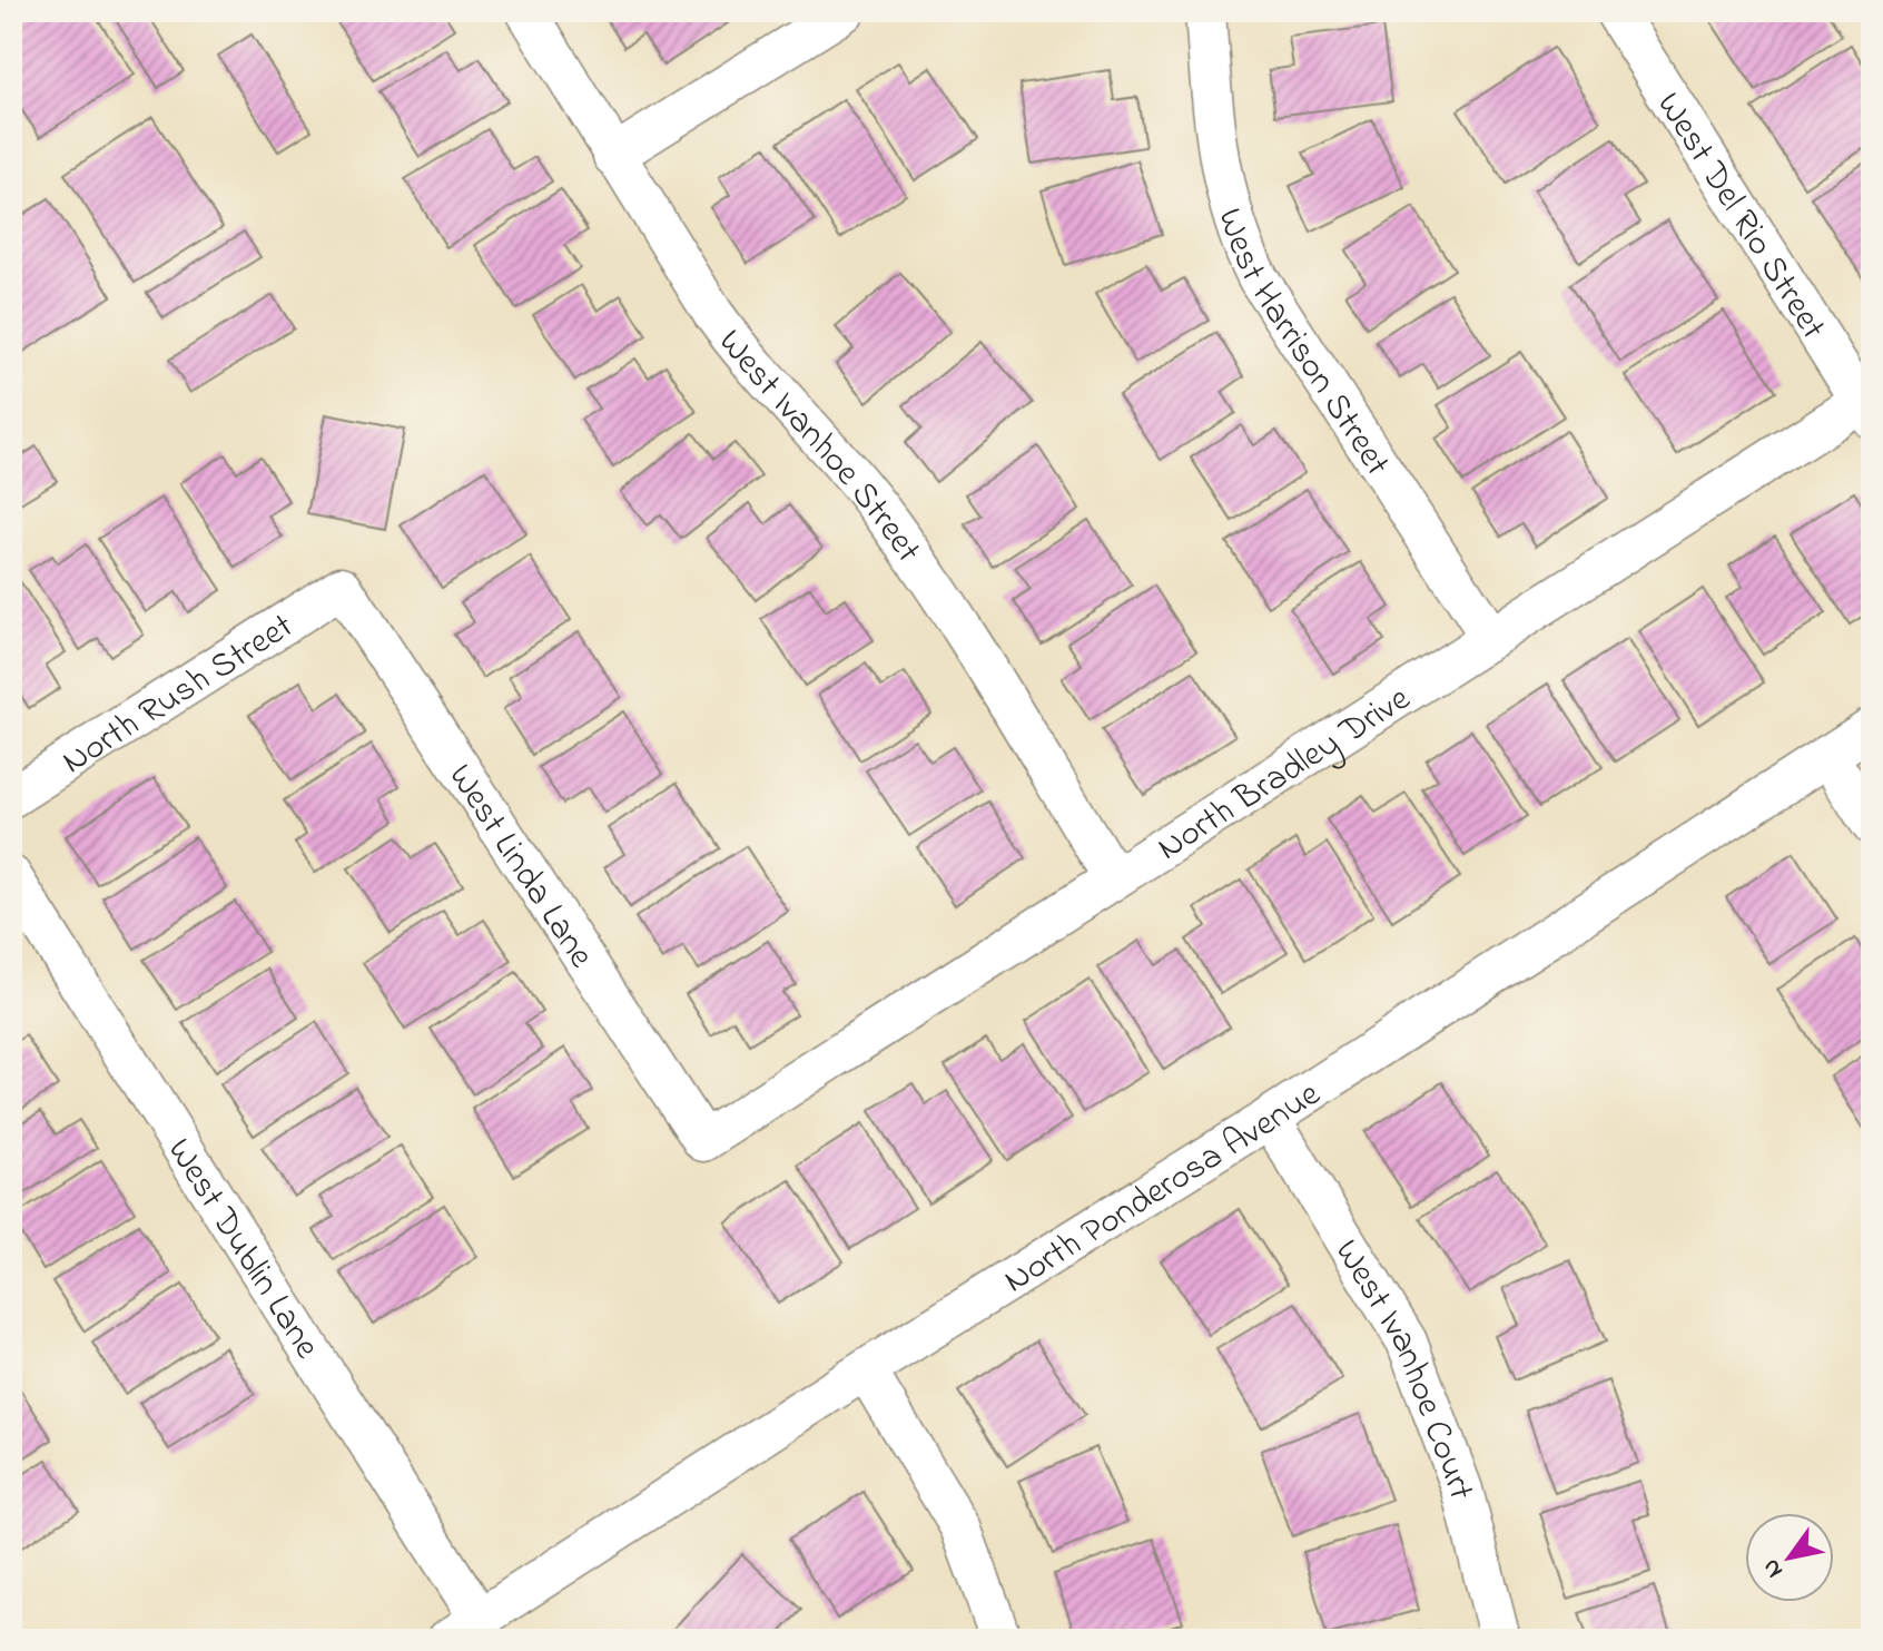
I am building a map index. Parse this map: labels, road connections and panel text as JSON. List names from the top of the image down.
{
  "streets": {
    "street": [
      "West Del Rio Street",
      "West Harrison Street",
      "West Ivanhoe Street",
      "North Rush Street",
      "North Bradley Drive",
      "West Linda Lane",
      "North Ponderosa Avenue",
      "West Dublin Lane",
      "West Ivanhoe Court"
    ]
  },
  "crossings": [
    ["West Del Rio Street", "North Bradley Drive"],
    ["West Harrison Street", "North Bradley Drive"],
    ["West Ivanhoe Street", "North Bradley Drive"],
    ["North Rush Street", "West Linda Lane"],
    ["North Bradley Drive", "West Linda Lane"],
    ["North Ponderosa Avenue", "West Dublin Lane"],
    ["North Ponderosa Avenue", "West Ivanhoe Court"]
  ],
  "north": "bottom left"
}
